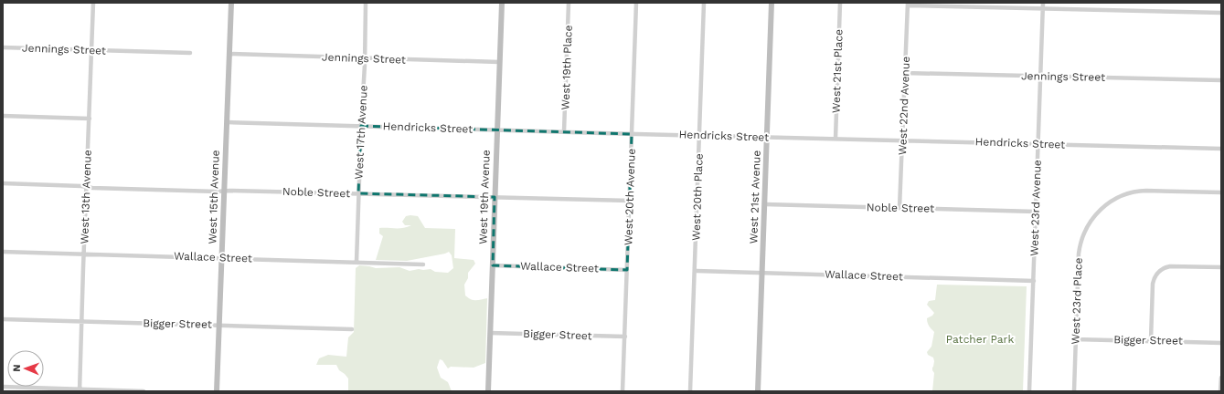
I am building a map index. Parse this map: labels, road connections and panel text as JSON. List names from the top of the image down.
{
  "streets": {
    "street": [
      "Jennings Street",
      "West 19th Place",
      "West 21st Place",
      "West 22nd Avenue",
      "Hendricks Street",
      "West 17th Avenue",
      "Noble Street",
      "West 13th Avenue",
      "West 15th Avenue",
      "West 19th Avenue",
      "West 20th Avenue",
      "West 20th Place",
      "West 21st Avenue",
      "West 23rd Avenue",
      "Wallace Street",
      "West 23rd Place",
      "Bigger Street"
    ]
  },
  "crossings": [
    ["Jennings Street", "West 22nd Avenue"],
    ["Jennings Street", "West 17th Avenue"],
    ["Jennings Street", "West 13th Avenue"],
    ["Jennings Street", "West 15th Avenue"],
    ["Jennings Street", "West 19th Avenue"],
    ["Jennings Street", "West 23rd Avenue"],
    ["West 19th Place", "Hendricks Street"],
    ["West 21st Place", "Hendricks Street"],
    ["West 22nd Avenue", "Hendricks Street"],
    ["West 22nd Avenue", "Noble Street"],
    ["Hendricks Street", "West 17th Avenue"],
    ["Hendricks Street", "West 15th Avenue"],
    ["Hendricks Street", "West 19th Avenue"],
    ["Hendricks Street", "West 20th Avenue"],
    ["Hendricks Street", "West 20th Place"],
    ["Hendricks Street", "West 21st Avenue"],
    ["Hendricks Street", "West 23rd Avenue"],
    ["West 17th Avenue", "Noble Street"],
    ["West 17th Avenue", "Wallace Street"],
    ["Noble Street", "West 13th Avenue"],
    ["Noble Street", "West 15th Avenue"],
    ["Noble Street", "West 19th Avenue"],
    ["Noble Street", "West 20th Avenue"],
    ["Noble Street", "West 21st Avenue"],
    ["Noble Street", "West 23rd Avenue"],
    ["West 13th Avenue", "Wallace Street"],
    ["West 13th Avenue", "Bigger Street"],
    ["West 15th Avenue", "Wallace Street"],
    ["West 15th Avenue", "Bigger Street"],
    ["West 19th Avenue", "Wallace Street"],
    ["West 19th Avenue", "Bigger Street"],
    ["West 20th Avenue", "Wallace Street"],
    ["West 20th Avenue", "Bigger Street"],
    ["West 20th Place", "Wallace Street"],
    ["West 21st Avenue", "Wallace Street"],
    ["West 23rd Avenue", "Wallace Street"],
    ["West 23rd Place", "Bigger Street"]
  ],
  "parks": ["Patcher Park"],
  "north": "left"
}
